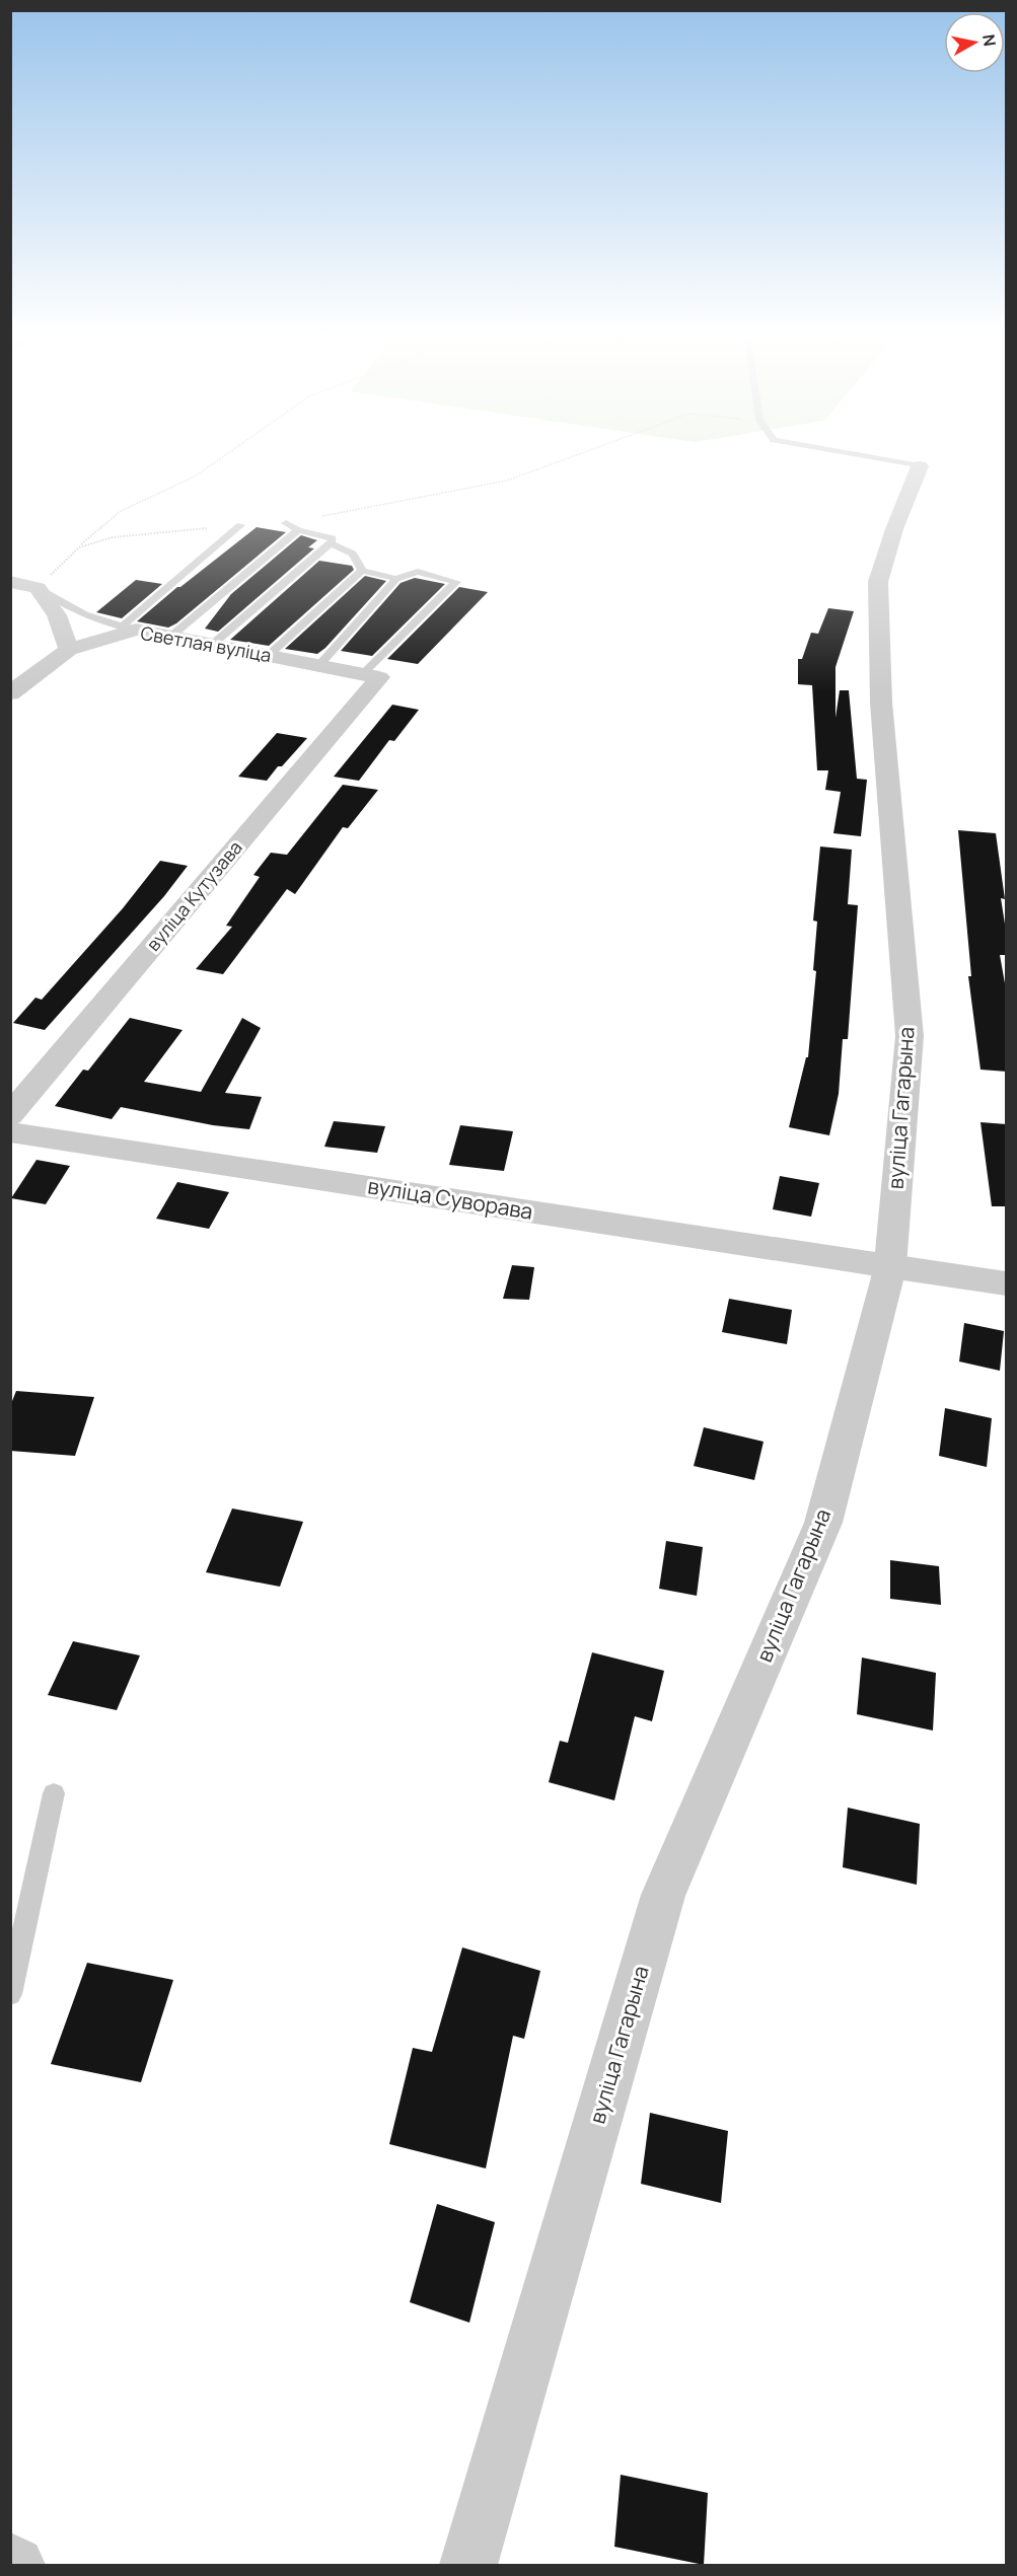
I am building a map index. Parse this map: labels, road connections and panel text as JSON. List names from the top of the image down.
{
  "streets": {
    "street": [
      "Светлая вуліца",
      "вуліца Кутузава",
      "вуліца Гагарына",
      "вуліца Суворава"
    ]
  },
  "crossings": [
    ["Светлая вуліца", "вуліца Кутузава"],
    ["вуліца Гагарына", "вуліца Суворава"]
  ],
  "north": "right"
}
